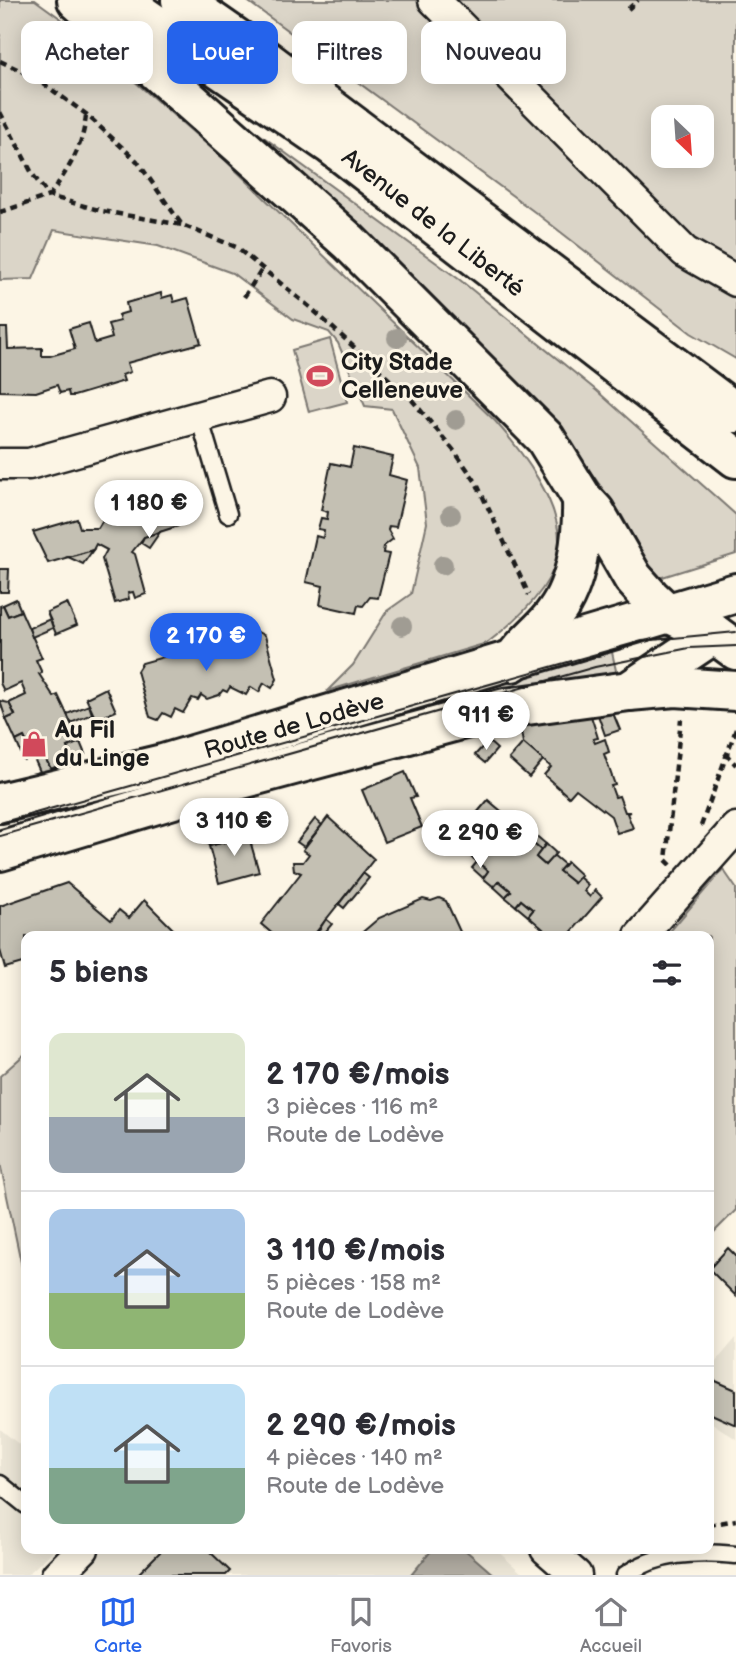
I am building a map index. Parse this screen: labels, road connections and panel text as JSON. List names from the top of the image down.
{
  "streets": {
    "main road": ["Avenue de la Liberté", "Route de Lodève"]
  },
  "places": {
    "sports": ["City Stade Celleneuve"],
    "shop": ["Au Fil du Linge"]
  },
  "north": "bottom right",
  "page": {
    "chip": [
      "Acheter",
      "Louer",
      "Filtres",
      "Nouveau"
    ],
    "price": [
      "1 180 €",
      "2 170 €",
      "911 €",
      "3 110 €",
      "2 290 €"
    ],
    "heading": "5 biens",
    "list": [
      {
        "name": "2 170 €/mois",
        "note": "3 pièces · 116 m² · Route de Lodève"
      },
      {
        "name": "3 110 €/mois",
        "note": "5 pièces · 158 m² · Route de Lodève"
      },
      {
        "name": "2 290 €/mois",
        "note": "4 pièces · 140 m² · Route de Lodève"
      }
    ],
    "tabs": ["Carte", "Favoris", "Accueil"]
  }
}
